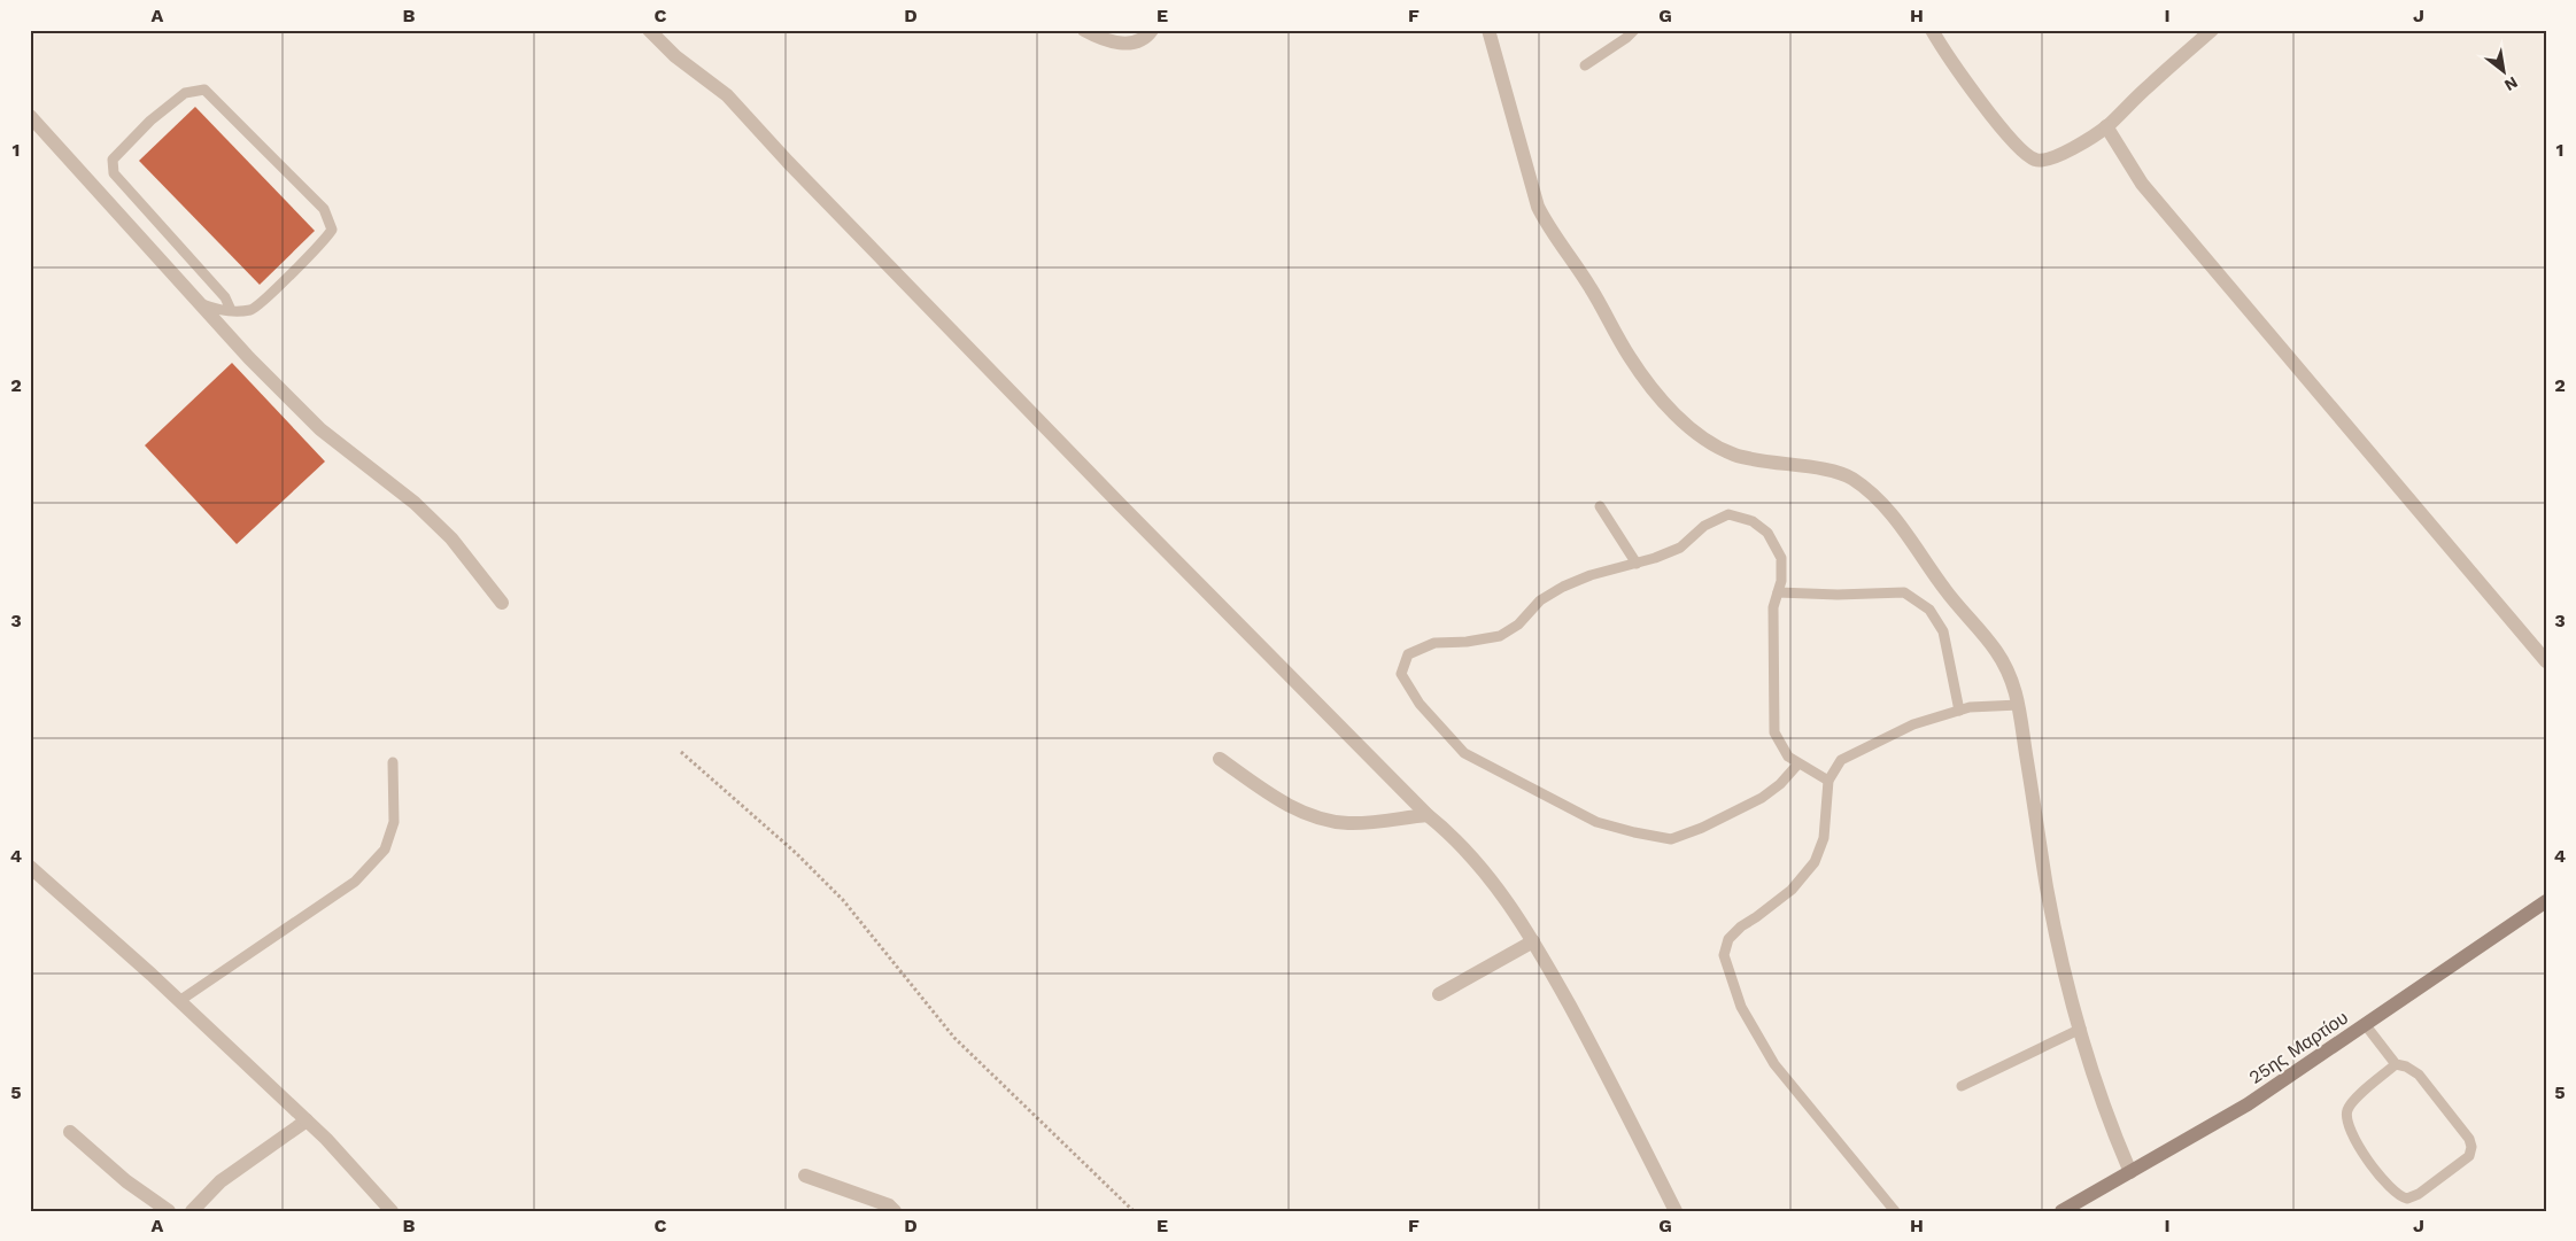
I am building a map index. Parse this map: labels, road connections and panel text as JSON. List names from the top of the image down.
{
  "streets": {
    "main road": ["25ης Μαρτίου"]
  },
  "north": "bottom right",
  "grid": {
    "columns": [
      "A",
      "B",
      "C",
      "D",
      "E",
      "F",
      "G",
      "H",
      "I",
      "J"
    ],
    "rows": [
      "1",
      "2",
      "3",
      "4",
      "5"
    ]
  }
}
